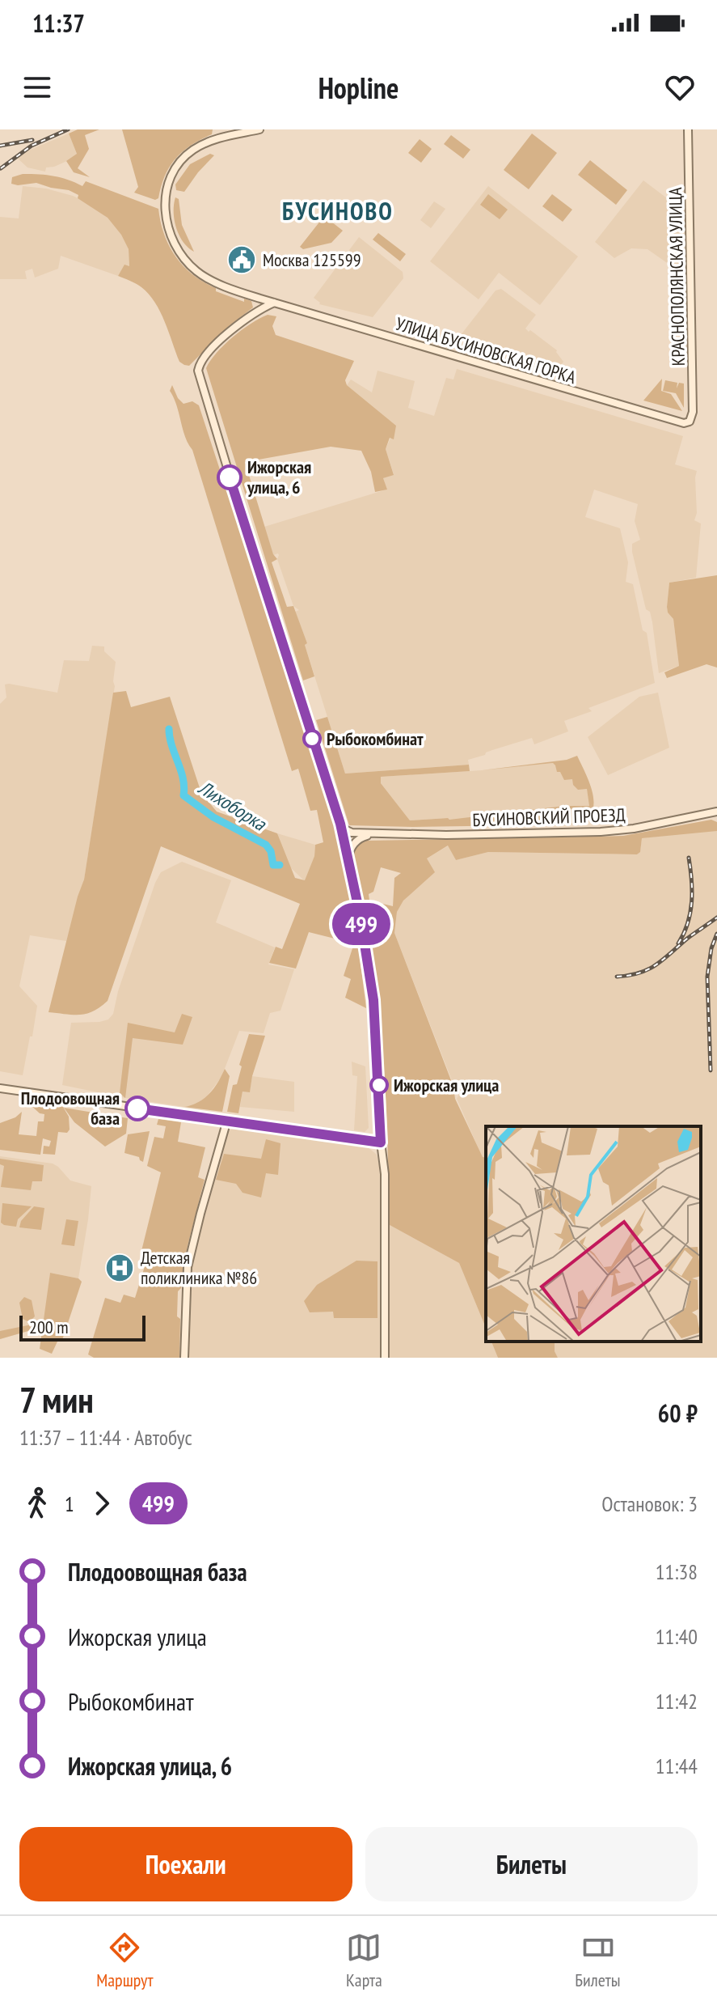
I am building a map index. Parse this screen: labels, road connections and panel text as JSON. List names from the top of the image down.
{
  "streets": {
    "street": ["КРАСНОПОЛЯНСКАЯ УЛИЦА", "УЛИЦА БУСИНОВСКАЯ ГОРКА", "БУСИНОВСКИЙ ПРОЕЗД"]
  },
  "crossings": [
    ["КРАСНОПОЛЯНСКАЯ УЛИЦА", "УЛИЦА БУСИНОВСКАЯ ГОРКА"]
  ],
  "districts": ["БУСИНОВО"],
  "water": ["Лихоборка"],
  "places": {
    "public building": ["Москва 125599"],
    "other": [
      "Ижорская улица, 6",
      "Рыбокомбинат",
      "Ижорская улица",
      "Плодоовощная база"
    ],
    "hospital": ["Детская поликлиника №86"]
  },
  "lines": ["bus line 499"],
  "scale_bar": "200 m",
  "page": {
    "status": "11:37",
    "header": "Hopline",
    "on_map": "499",
    "scale": "200 m",
    "heading": ["7 мин", "11:37 – 11:44 · Автобус", "60 ₽"],
    "legs": ["1", "499", "Остановок: 3"],
    "list": [
      {
        "name": "Плодоовощная база",
        "value": "11:38"
      },
      {
        "name": "Ижорская улица",
        "value": "11:40"
      },
      {
        "name": "Рыбокомбинат",
        "value": "11:42"
      },
      {
        "name": "Ижорская улица, 6",
        "value": "11:44"
      }
    ],
    "buttons": ["Поехали", "Билеты"],
    "tabs": ["Маршрут", "Карта", "Билеты"]
  }
}
